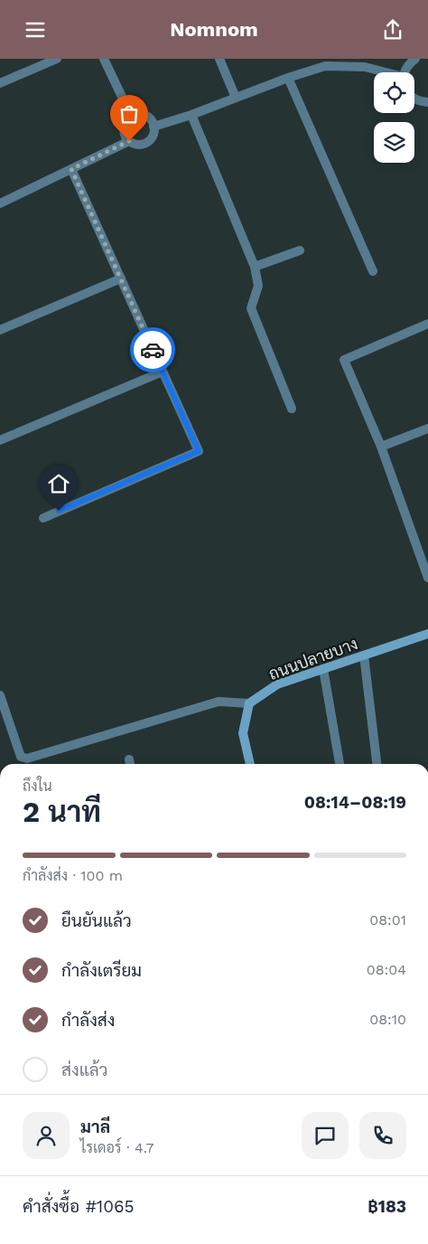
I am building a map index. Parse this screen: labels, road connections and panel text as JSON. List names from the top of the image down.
{
  "streets": {
    "street": ["ถนนปลายบาง"]
  },
  "page": {
    "header": "Nomnom",
    "heading": ["2 นาที", "ถึงใน", "08:14–08:19"],
    "panel": [
      "มาลี",
      "ไรเดอร์ · 4.7",
      "คำสั่งซื้อ #1065",
      "฿183"
    ],
    "bar": "กำลังส่ง · 100 m",
    "list": [
      ["ยืนยันแล้ว", "08:01"],
      ["กำลังเตรียม", "08:04"],
      ["กำลังส่ง", "08:10"],
      "ส่งแล้ว"
    ]
  }
}
